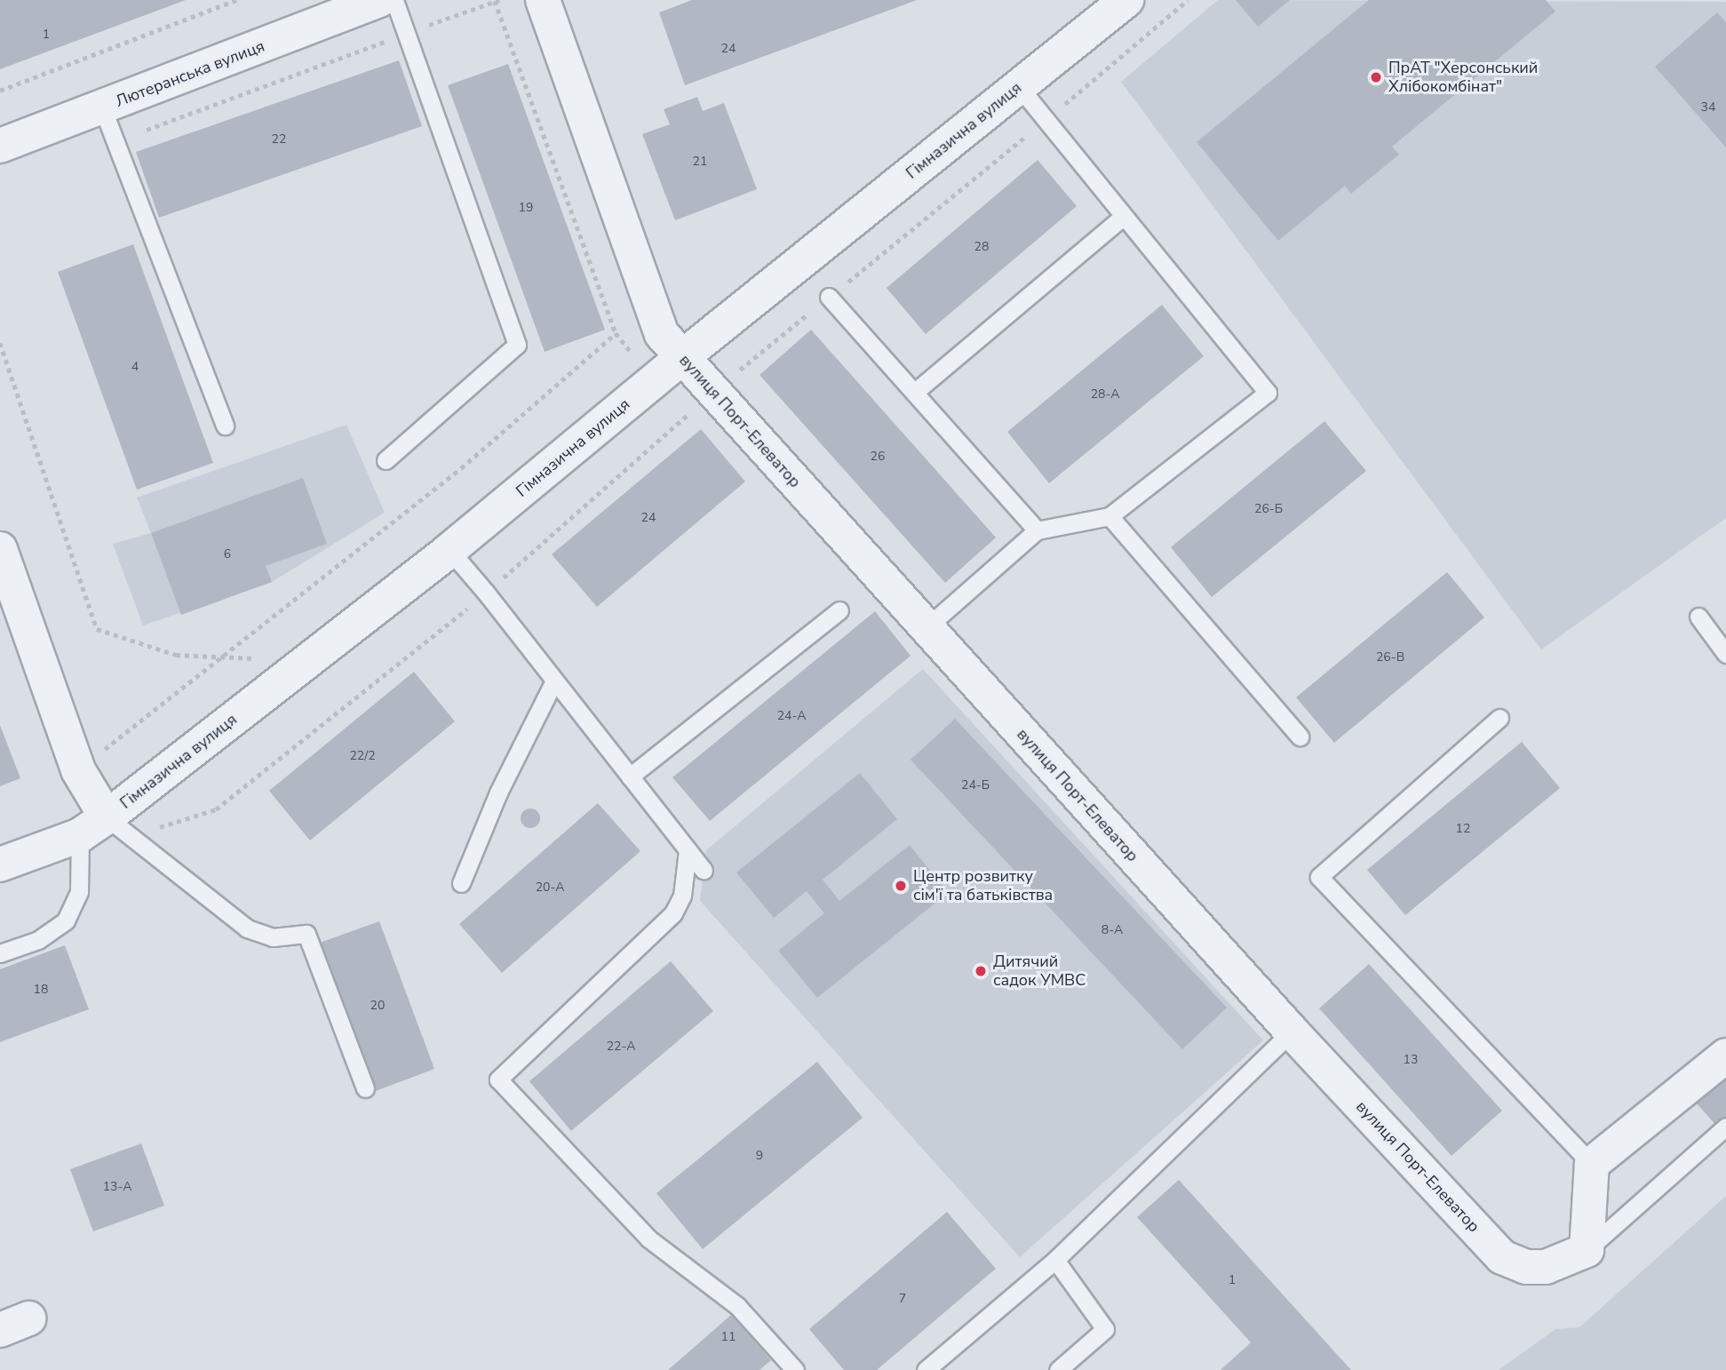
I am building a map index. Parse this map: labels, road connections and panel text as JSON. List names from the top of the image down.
{
  "streets": {
    "street": ["Лютеранська вулиця", "Гімназична вулиця", "вулиця Порт-Елеватор"]
  },
  "crossings": [
    ["Гімназична вулиця", "вулиця Порт-Елеватор"]
  ],
  "places": ["ПрАТ \"Херсонський Хлібокомбінат\"", "Центр розвитку сім'ї та батьківства", "Дитячий садок УМВС"],
  "house_numbers": [
    "1",
    "24",
    "34",
    "22",
    "21",
    "19",
    "28",
    "4",
    "28-А",
    "26",
    "26-Б",
    "24",
    "6",
    "26-В",
    "24-А",
    "22/2",
    "24-Б",
    "12",
    "20-А",
    "8-А",
    "18",
    "20",
    "22-А",
    "13",
    "9",
    "13-А",
    "1",
    "7",
    "11"
  ]
}
